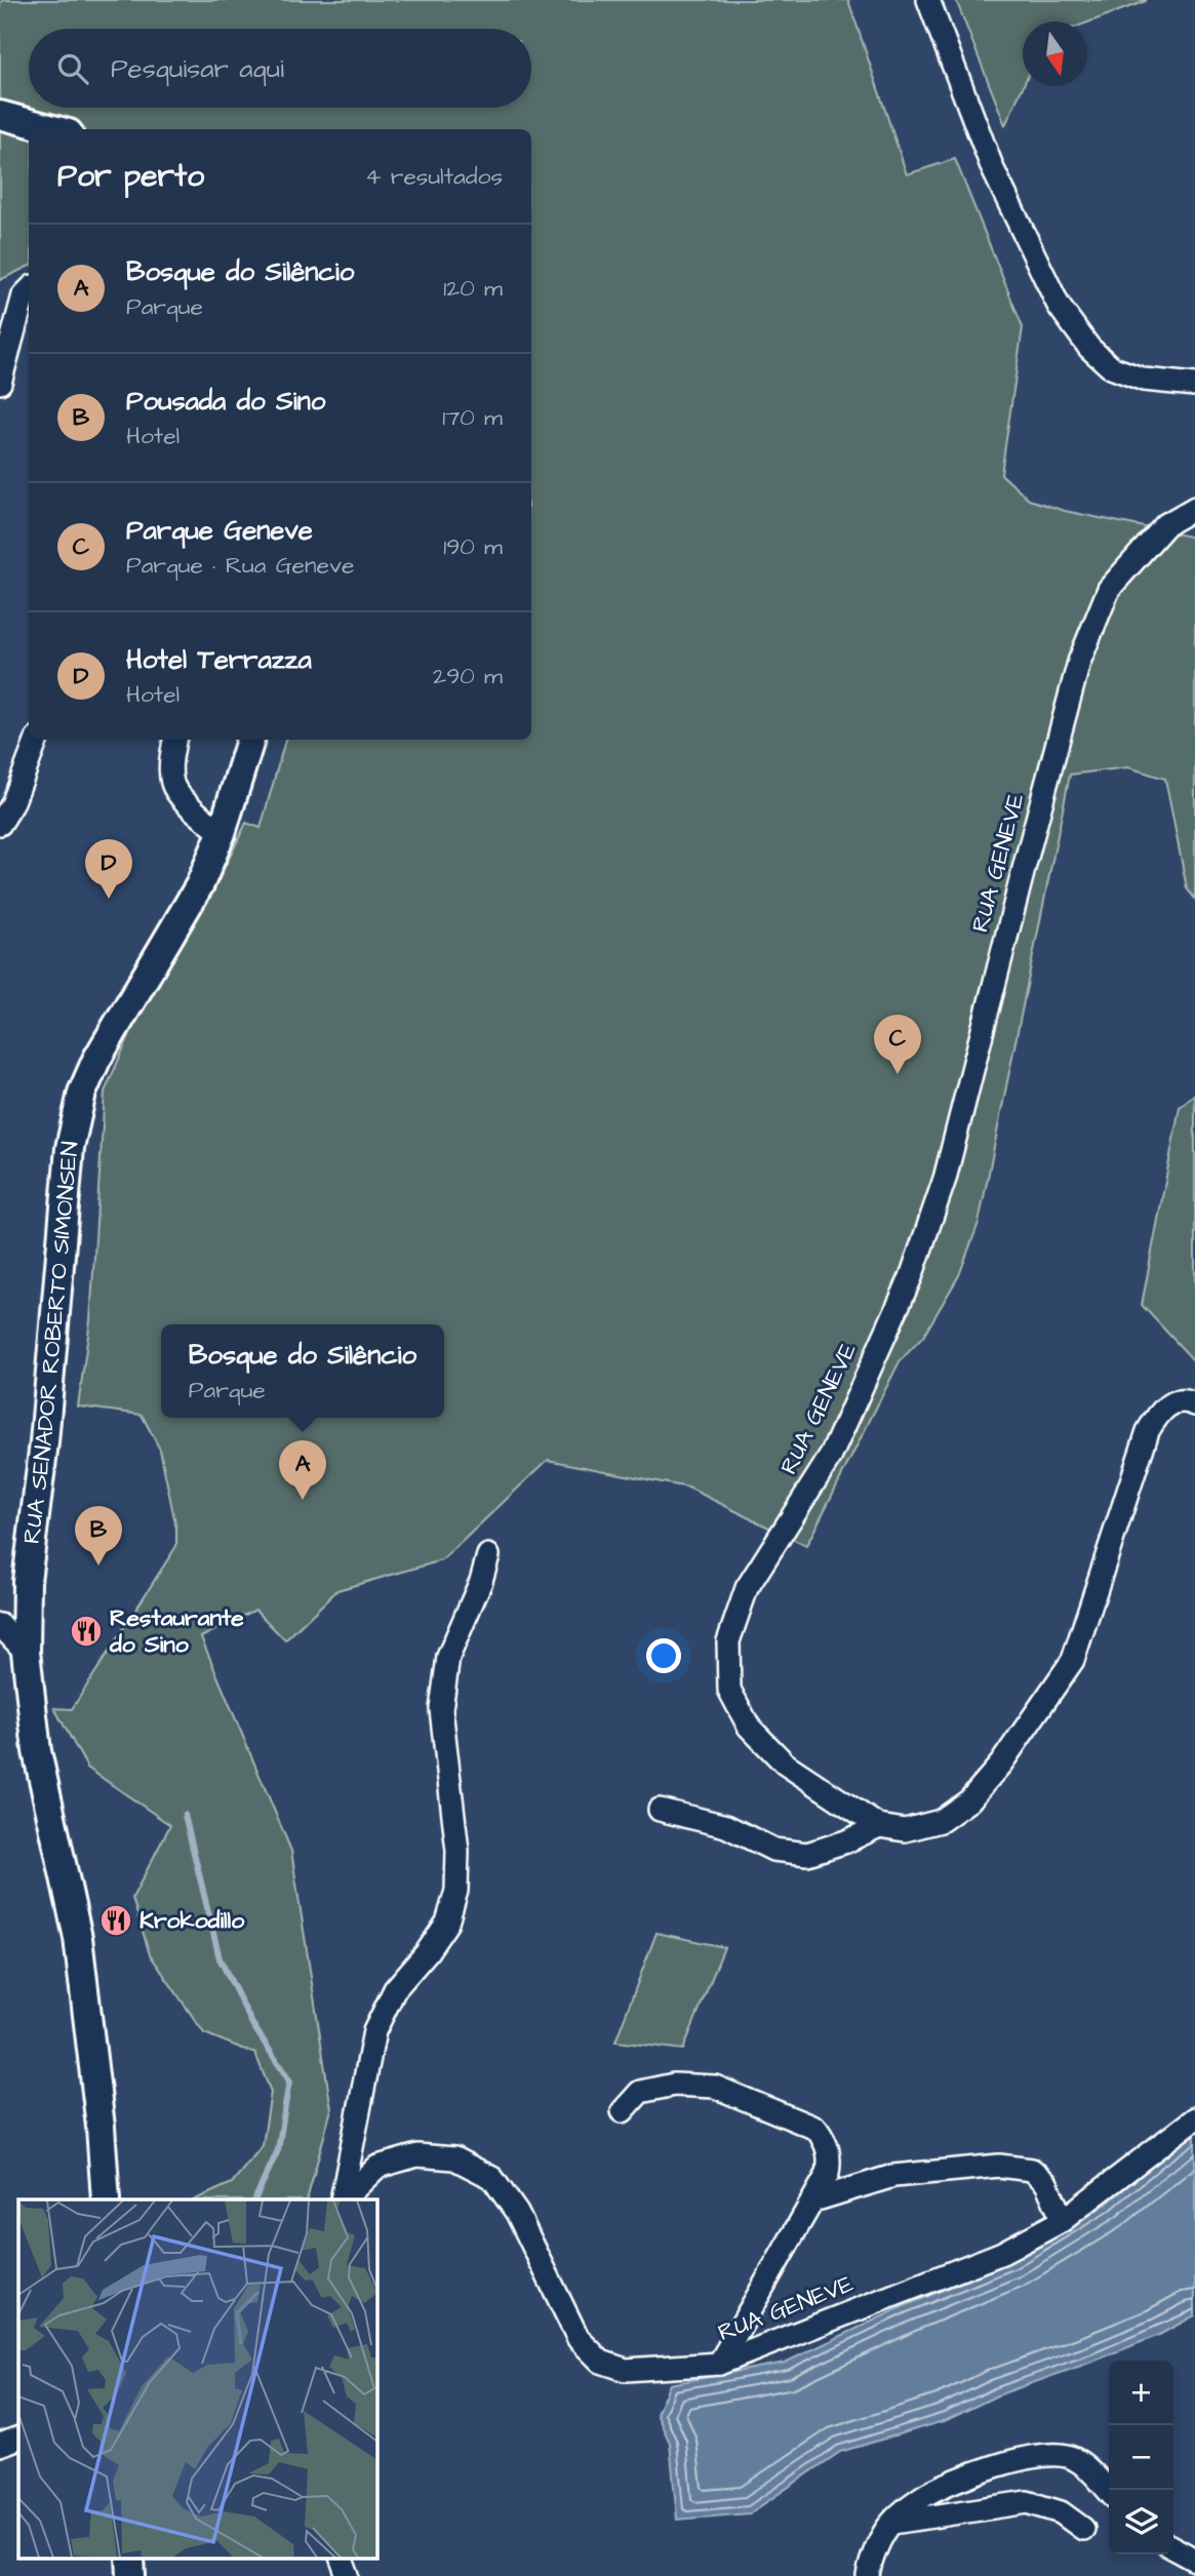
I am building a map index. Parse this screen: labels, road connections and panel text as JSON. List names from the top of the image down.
{
  "streets": {
    "street": ["RUA GENEVE", "RUA SENADOR ROBERTO SIMONSEN"]
  },
  "places": {
    "restaurant": ["Restaurante do Sino", "Krokodillo"]
  },
  "north": "bottom",
  "page": {
    "search": "Pesquisar aqui",
    "heading": ["Por perto", "4 resultados"],
    "list": [
      {
        "mark": "A",
        "name": "Bosque do Silêncio",
        "note": "Parque",
        "value": "120 m"
      },
      {
        "mark": "B",
        "name": "Pousada do Sino",
        "note": "Hotel",
        "value": "170 m"
      },
      {
        "mark": "C",
        "name": "Parque Geneve",
        "note": "Parque · Rua Geneve",
        "value": "190 m"
      },
      {
        "mark": "D",
        "name": "Hotel Terrazza",
        "note": "Hotel",
        "value": "290 m"
      }
    ],
    "pins": [
      "D",
      "C",
      "A",
      "B"
    ],
    "popup": ["Bosque do Silêncio", "Parque"],
    "map_buttons": ["+", "−"]
  }
}
